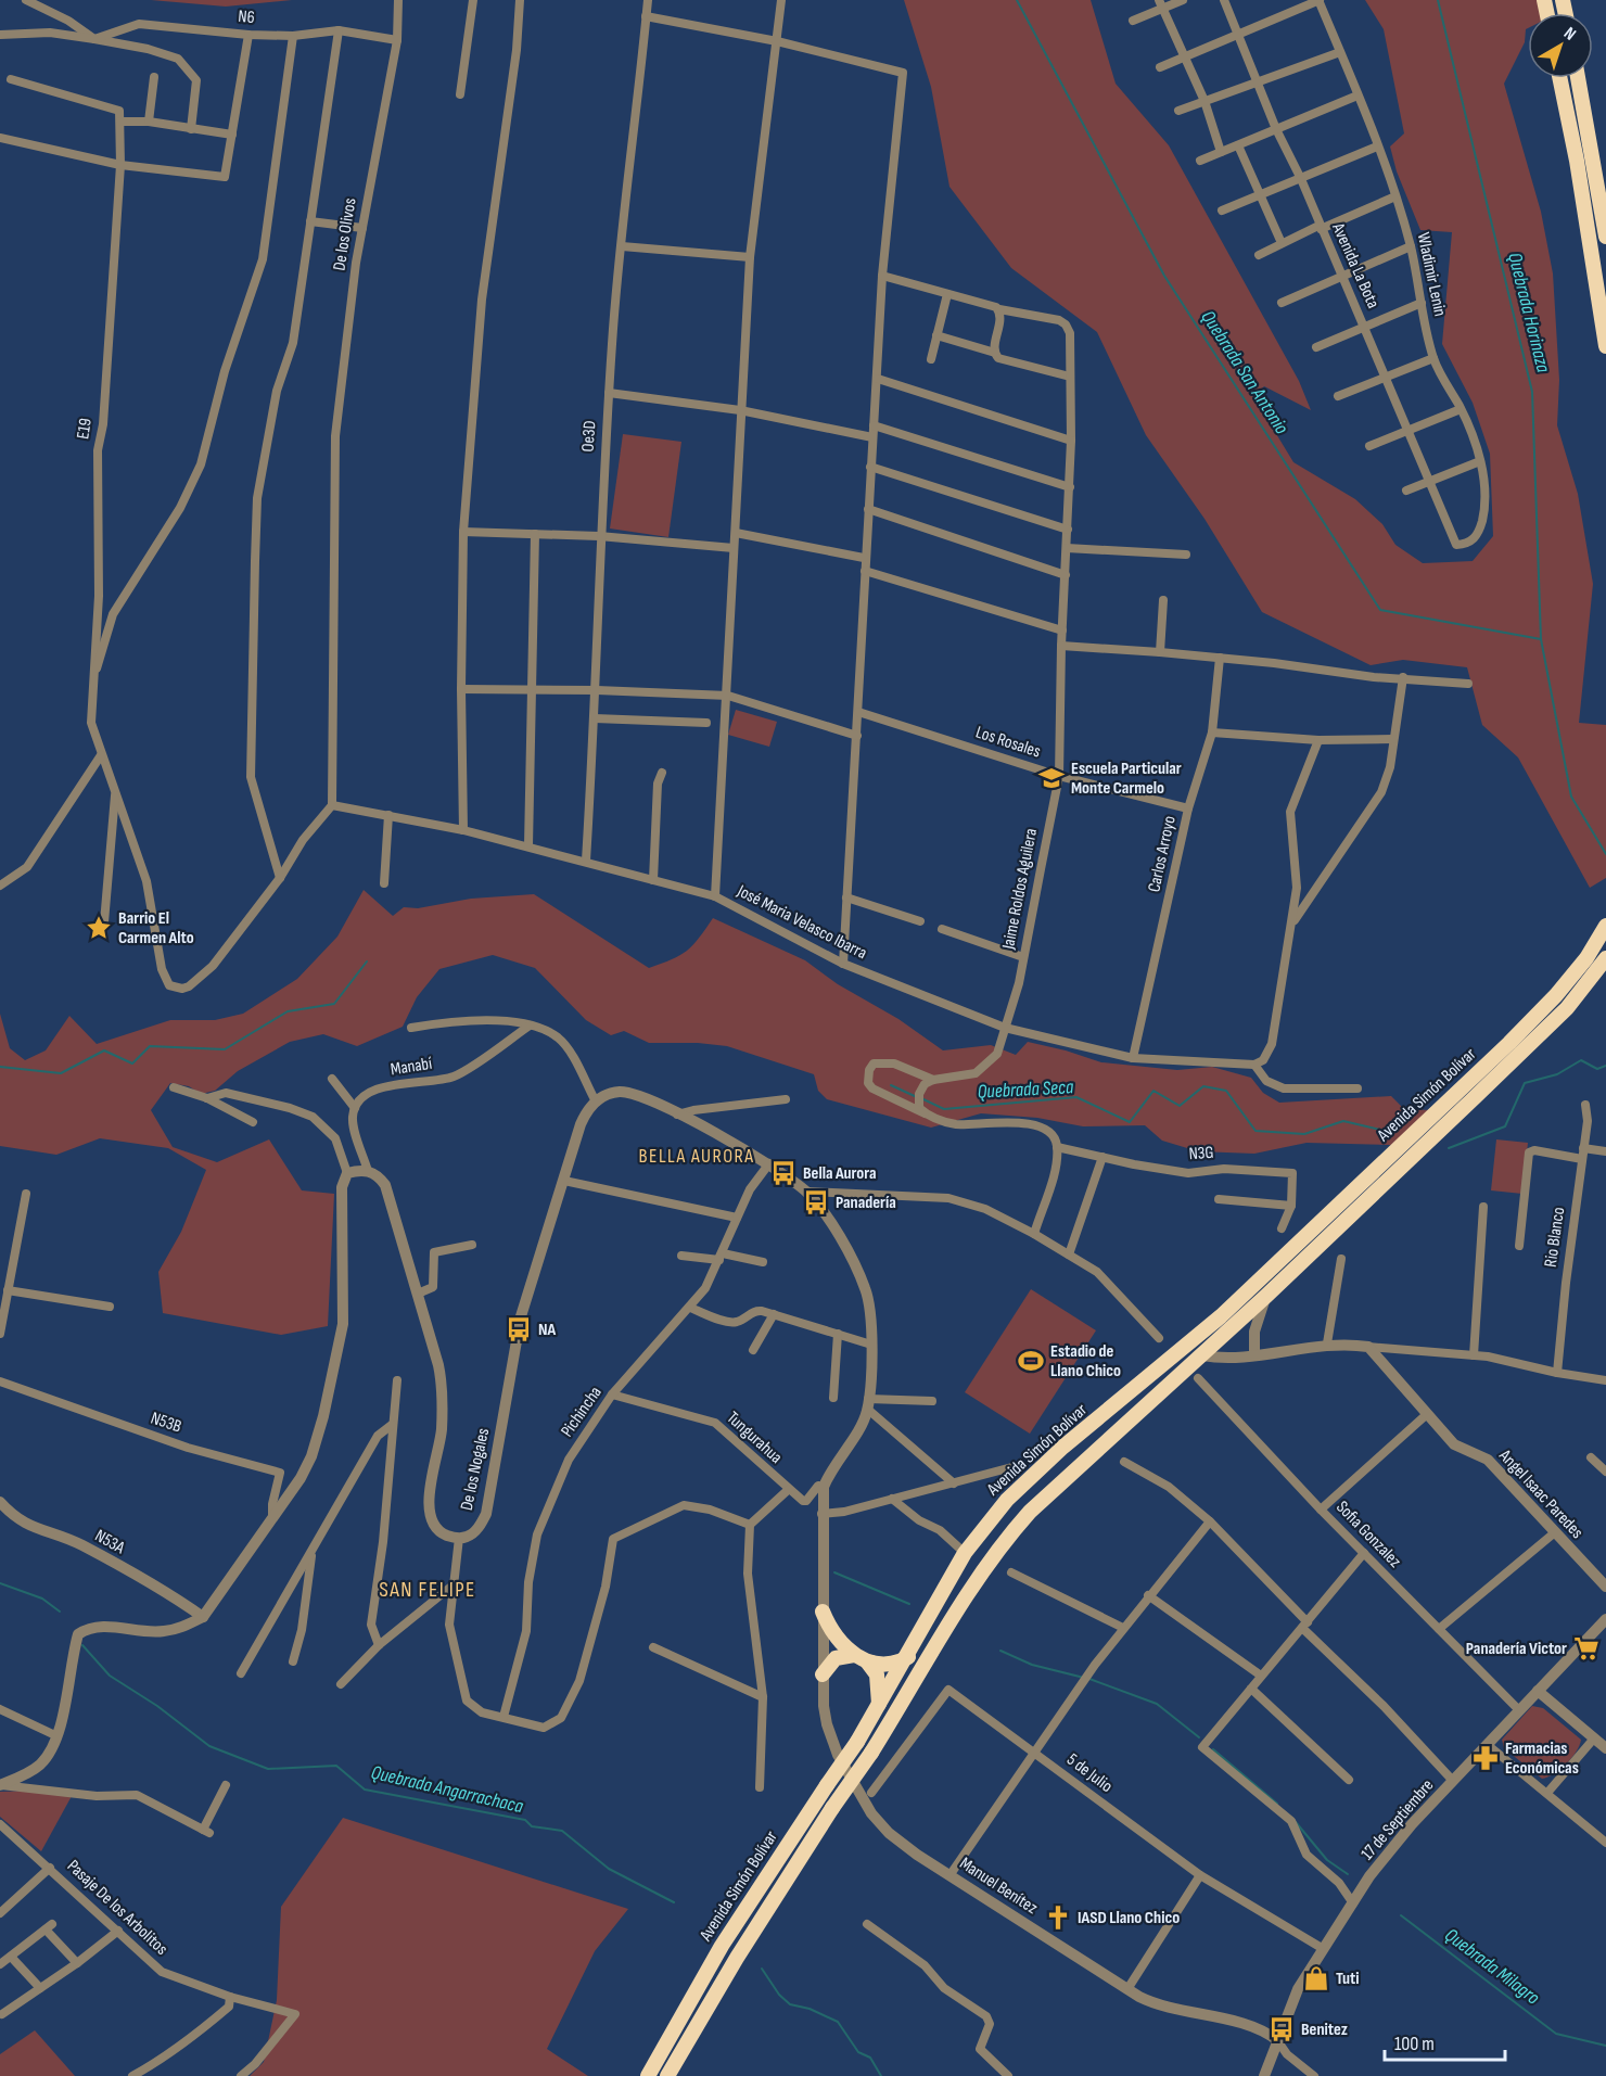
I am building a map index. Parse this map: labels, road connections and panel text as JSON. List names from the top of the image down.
{
  "streets": {
    "highway": ["Avenida Simón Bolívar"],
    "street": [
      "N6",
      "De los Olivos",
      "Avenida La Bota",
      "Wladimir Lenin",
      "E19",
      "Oe3D",
      "Los Rosales",
      "Carlos Arroyo",
      "Jaime Roldos Aguilera",
      "José Maria Velasco Ibarra",
      "Manabí",
      "N3G",
      "Rio Blanco",
      "Pichincha",
      "N53B",
      "Tungurahua",
      "De los Nogales",
      "Angel Isaac Paredes",
      "Sofia Gonzalez",
      "N53A",
      "5 de Julio",
      "17 de Septiembre",
      "Manuel Benítez",
      "Pasaje De los Arbolitos"
    ]
  },
  "crossings": [
    ["N6", "De los Olivos"],
    ["De los Olivos", "José Maria Velasco Ibarra"],
    ["Avenida La Bota", "Wladimir Lenin"],
    ["Oe3D", "José Maria Velasco Ibarra"],
    ["Los Rosales", "Carlos Arroyo"],
    ["Los Rosales", "Jaime Roldos Aguilera"],
    ["Carlos Arroyo", "José Maria Velasco Ibarra"],
    ["Jaime Roldos Aguilera", "José Maria Velasco Ibarra"],
    ["Pichincha", "Tungurahua"],
    ["Sofia Gonzalez", "17 de Septiembre"],
    ["5 de Julio", "17 de Septiembre"],
    ["17 de Septiembre", "Manuel Benítez"]
  ],
  "districts": ["BELLA AURORA", "SAN FELIPE"],
  "water": [
    "Quebrada Horinaza",
    "Quebrada San Antonio",
    "Quebrada Seca",
    "Quebrada Angarrachaca",
    "Quebrada Milagro"
  ],
  "places": {
    "school or university": ["Escuela Particular Monte Carmelo"],
    "place": ["Barrio El Carmen Alto"],
    "bus stop": [
      "Bella Aurora",
      "Panadería",
      "NA",
      "Benitez"
    ],
    "sports": ["Estadio de Llano Chico"],
    "supermarket": ["Panadería Victor"],
    "pharmacy": ["Farmacias Económicas"],
    "church": ["IASD Llano Chico"],
    "shop": ["Tuti"]
  },
  "scale_bar": "100 m",
  "north": "top right"
}
